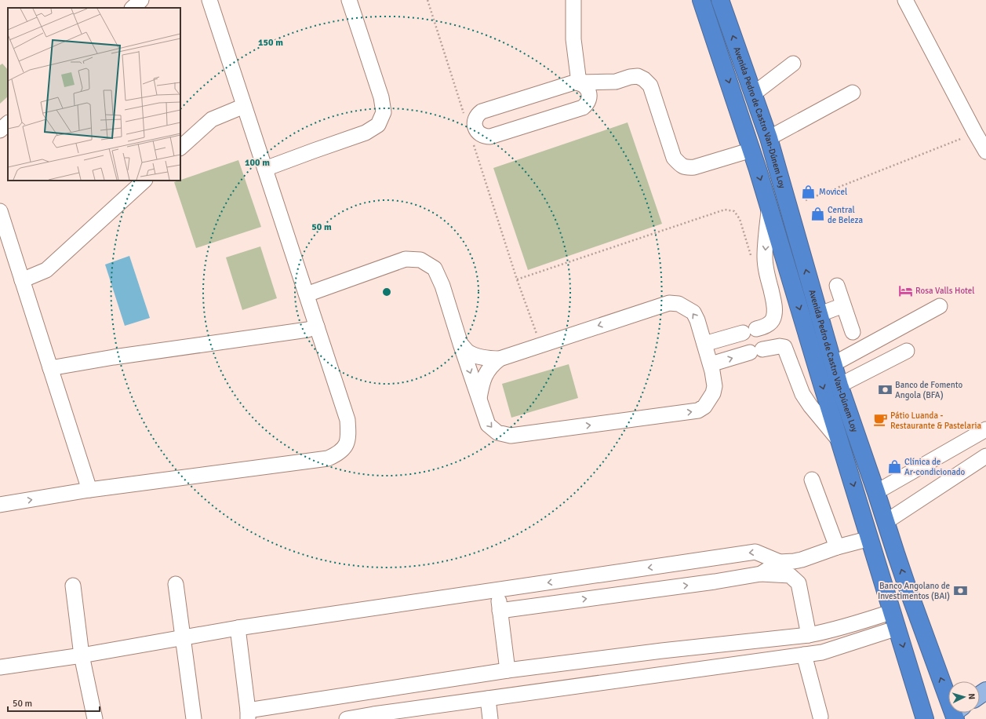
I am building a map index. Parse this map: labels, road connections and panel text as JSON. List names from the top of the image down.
{
  "streets": {
    "highway": ["Avenida Pedro de Castro Van-Dúnem Loy"]
  },
  "places": {
    "shop": ["Movicel", "Central de Beleza", "Clínica de Ar-condicionado"],
    "hotel": ["Rosa Valls Hotel"],
    "bank": ["Banco de Fomento Angola (BFA)", "Banco Angolano de Investimentos (BAI)"],
    "cafe": ["Pátio Luanda - Restaurante & Pastelaria"]
  },
  "scale_bar": "50 m",
  "north": "right",
  "rings": ["150 m", "100 m", "50 m"]
}
